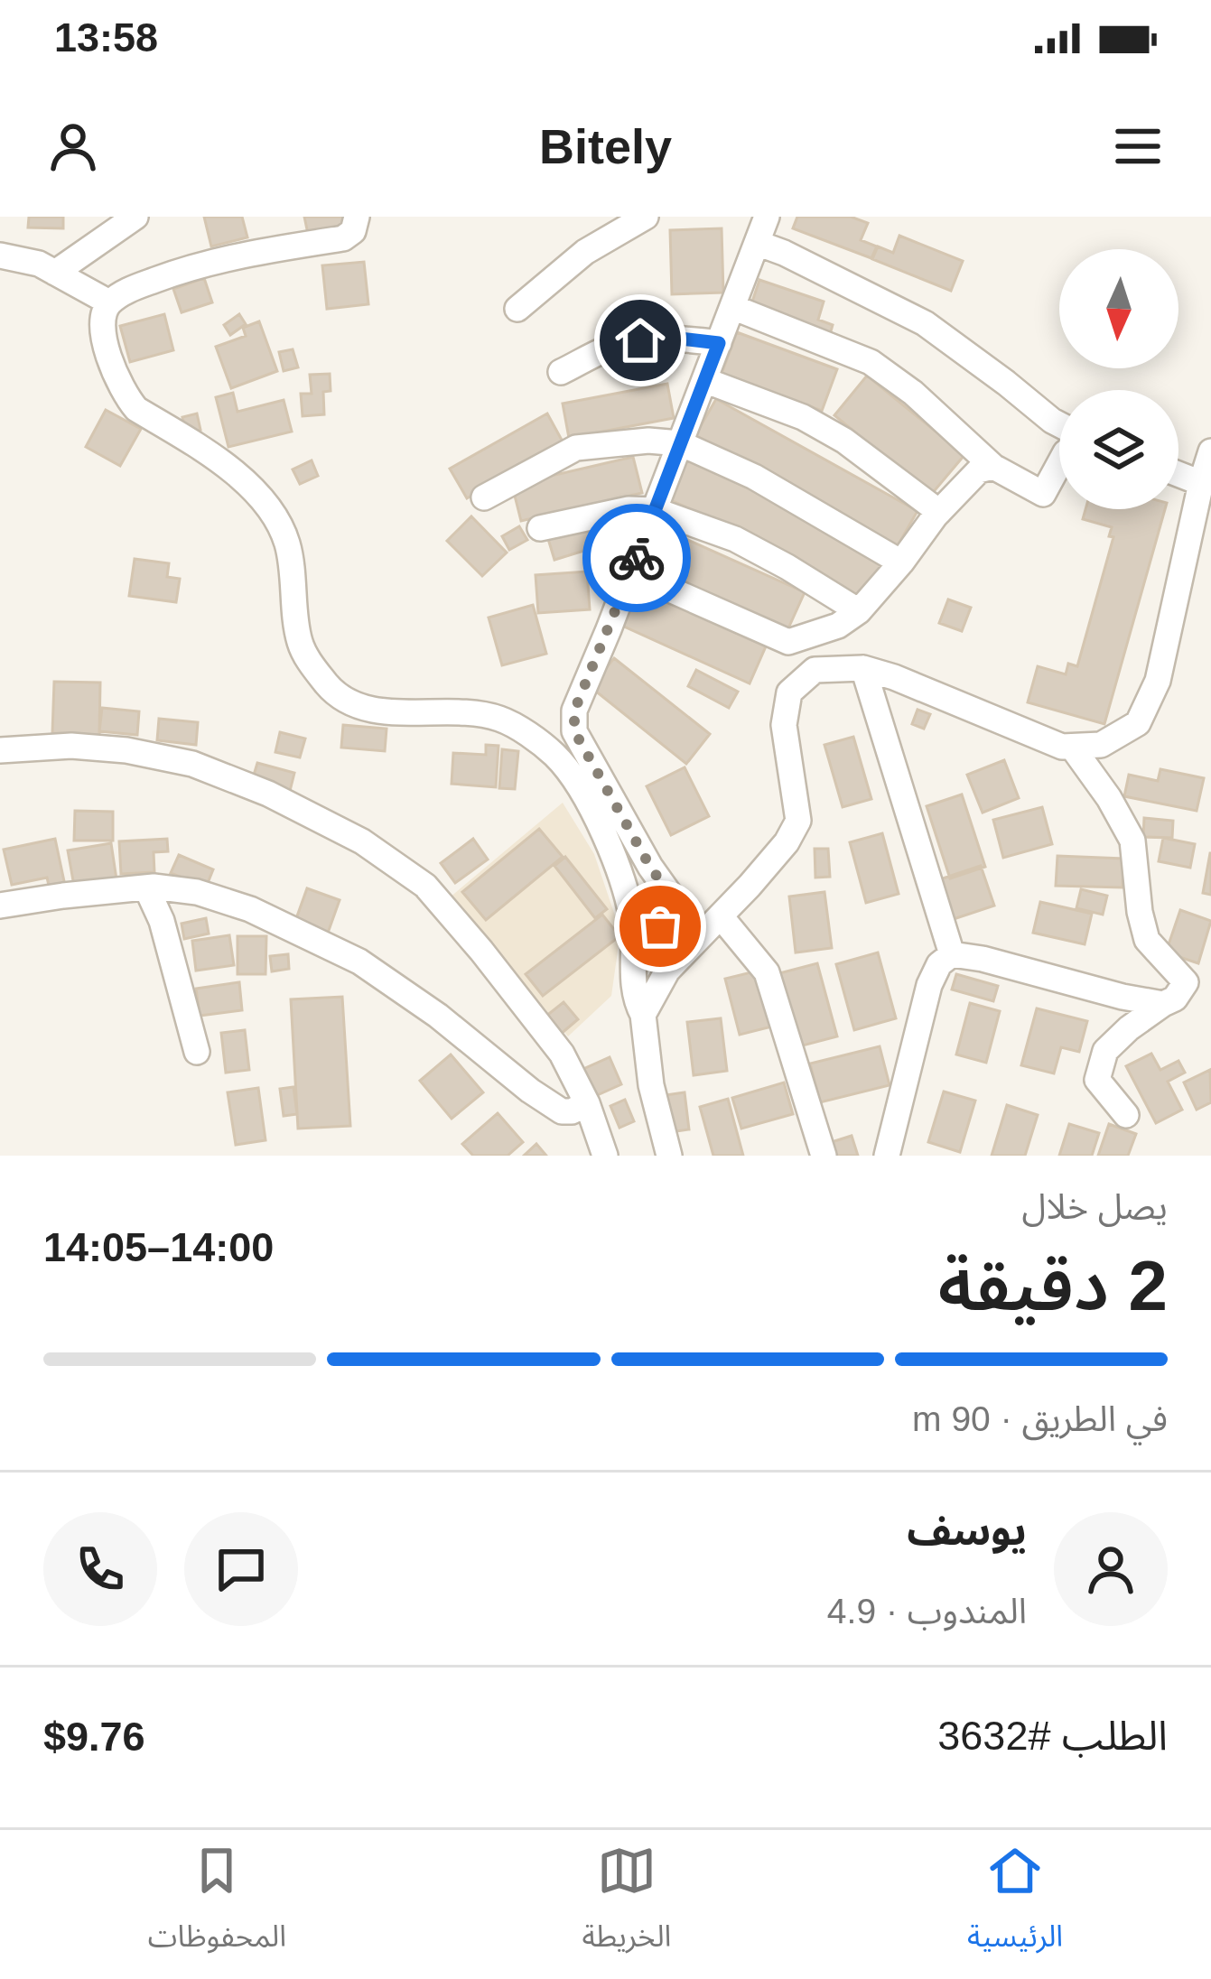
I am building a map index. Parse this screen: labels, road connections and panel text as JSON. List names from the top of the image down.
{
  "north": "bottom",
  "page": {
    "status": "13:58",
    "header": "Bitely",
    "heading": ["2 دقيقة", "يصل خلال", "14:00–14:05"],
    "panel": [
      "يوسف",
      "المندوب · 4.9",
      "الطلب #3632",
      "$9.76"
    ],
    "bar": "في الطريق · 90 m",
    "tabs": ["الرئيسية", "الخريطة", "المحفوظات"]
  }
}
